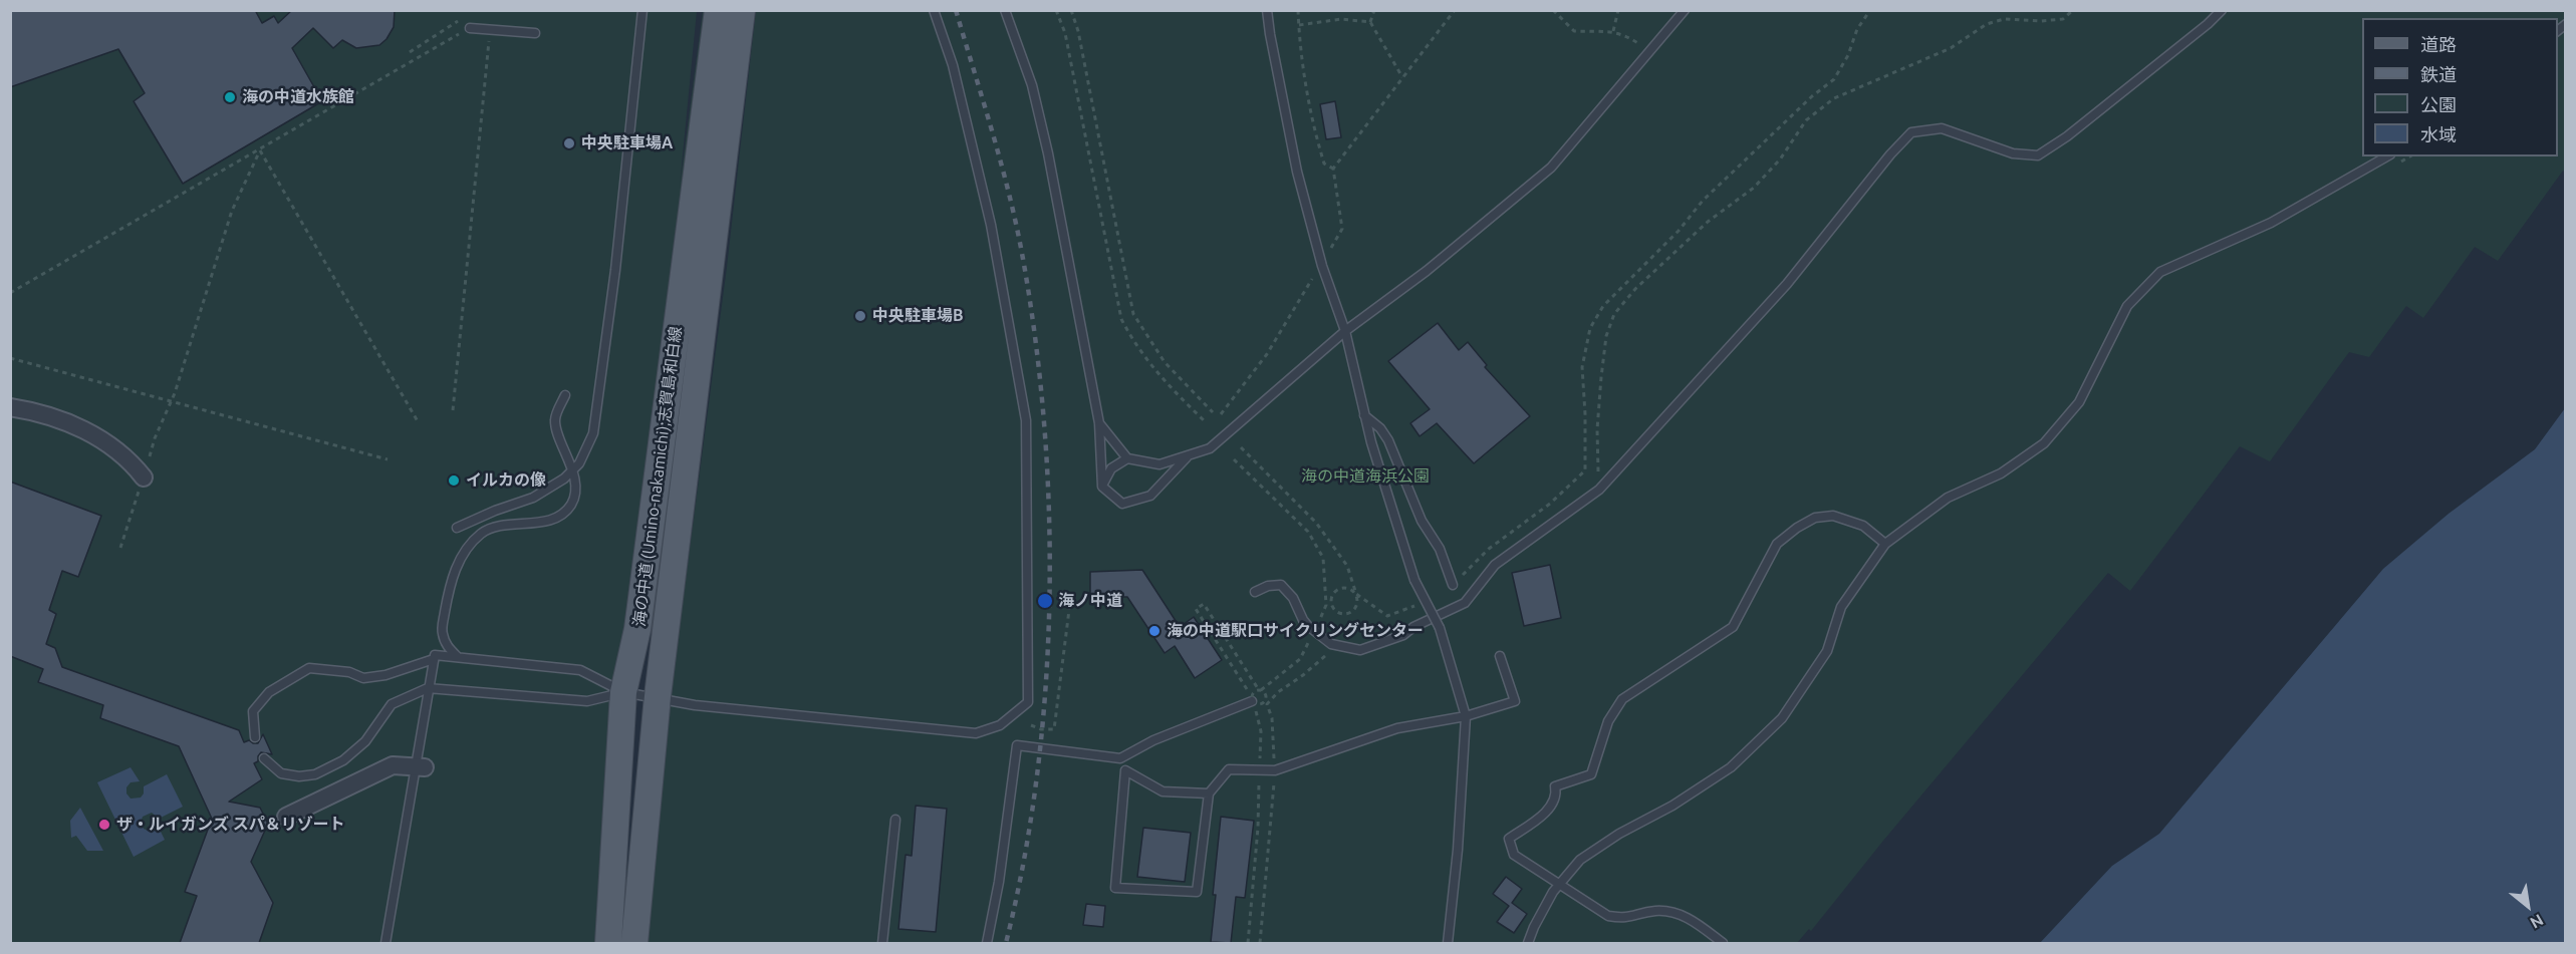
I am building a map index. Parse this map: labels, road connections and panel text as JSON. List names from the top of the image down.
{
  "streets": {
    "main road": ["海の中道 (Umino-nakamichi);志賀島和白線"]
  },
  "parks": ["海の中道海浜公園"],
  "places": [
    "海の中道水族館",
    "中央駐車場A",
    "中央駐車場B",
    "イルカの像",
    "海ノ中道",
    "海の中道駅口サイクリングセンター",
    "ザ・ルイガンズ スパ＆リゾート"
  ],
  "legend": [
    "道路",
    "鉄道",
    "公園",
    "水域"
  ],
  "north": "bottom right"
}
